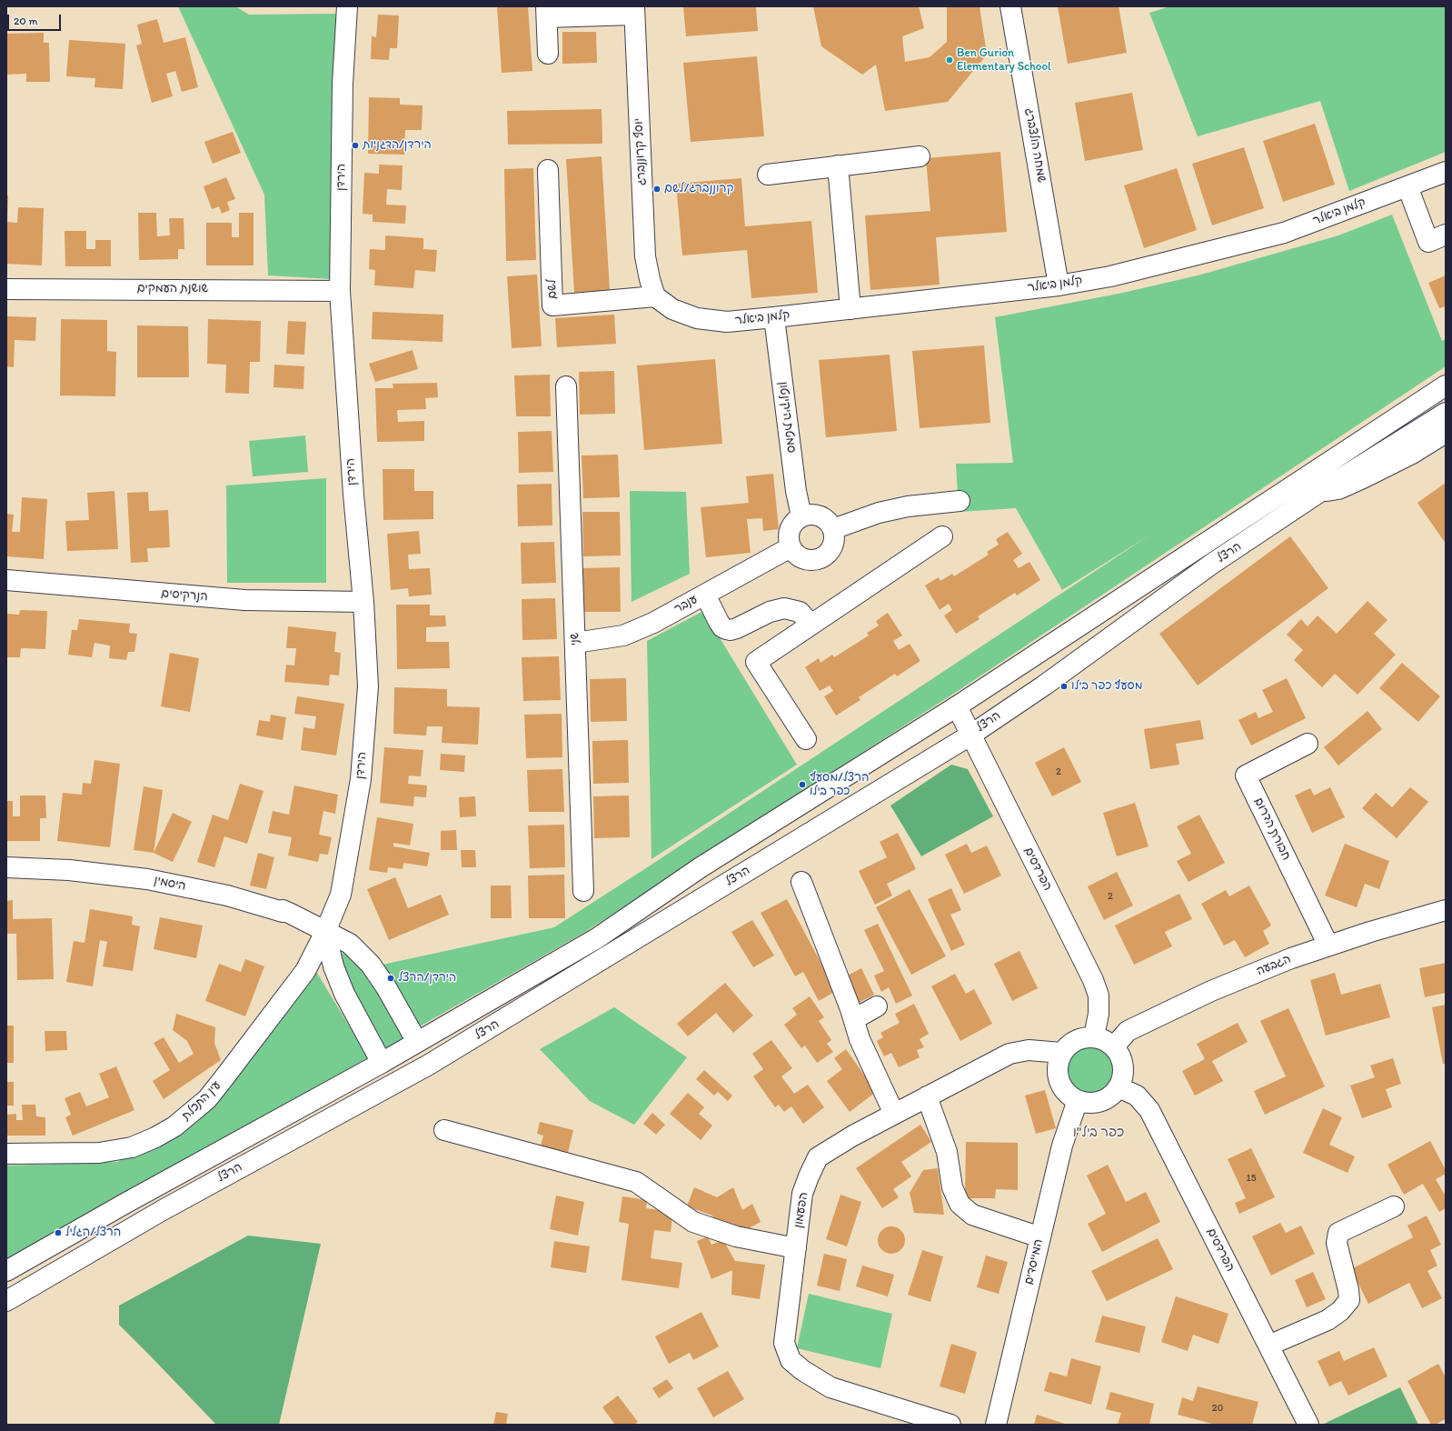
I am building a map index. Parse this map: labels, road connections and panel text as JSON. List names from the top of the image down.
{
  "streets": {
    "street": [
      "שמחה הולצברג",
      "יוסף קרוננברג",
      "הירדן",
      "קלמן ביאלר",
      "שושנת העמקים",
      "לשם",
      "סמטת היקינטון",
      "הרצל",
      "הנרקיסים",
      "ענבר",
      "שני",
      "חבורת הדרום",
      "הפרדסים",
      "היסמין",
      "הגבעה",
      "עין התכלת",
      "הפעמון",
      "המייסדים"
    ]
  },
  "crossings": [
    ["שמחה הולצברג", "קלמן ביאלר"],
    ["יוסף קרוננברג", "קלמן ביאלר"],
    ["יוסף קרוננברג", "לשם"],
    ["הירדן", "שושנת העמקים"],
    ["הירדן", "הנרקיסים"],
    ["הירדן", "היסמין"],
    ["הירדן", "עין התכלת"],
    ["קלמן ביאלר", "לשם"],
    ["קלמן ביאלר", "סמטת היקינטון"],
    ["סמטת היקינטון", "ענבר"],
    ["הרצל", "הפרדסים"],
    ["הרצל", "היסמין"],
    ["ענבר", "שני"],
    ["חבורת הדרום", "הגבעה"],
    ["הפרדסים", "הגבעה"],
    ["הפרדסים", "הפעמון"],
    ["הפרדסים", "המייסדים"],
    ["היסמין", "עין התכלת"],
    ["הגבעה", "הפעמון"],
    ["הגבעה", "המייסדים"],
    ["הפעמון", "המייסדים"]
  ],
  "districts": ["כפר ביל\"ו"],
  "places": [
    "Ben Gurion Elementary School",
    "הירדן/הדגניות",
    "קרוננברג/לשם",
    "מסעף כפר בילו",
    "הרצל/מסעף כפר בילו",
    "הירדן/הרצל",
    "הרצל/הגליל"
  ],
  "house_numbers": [
    "2",
    "2",
    "15",
    "20"
  ],
  "scale_bar": "20 m"
}
